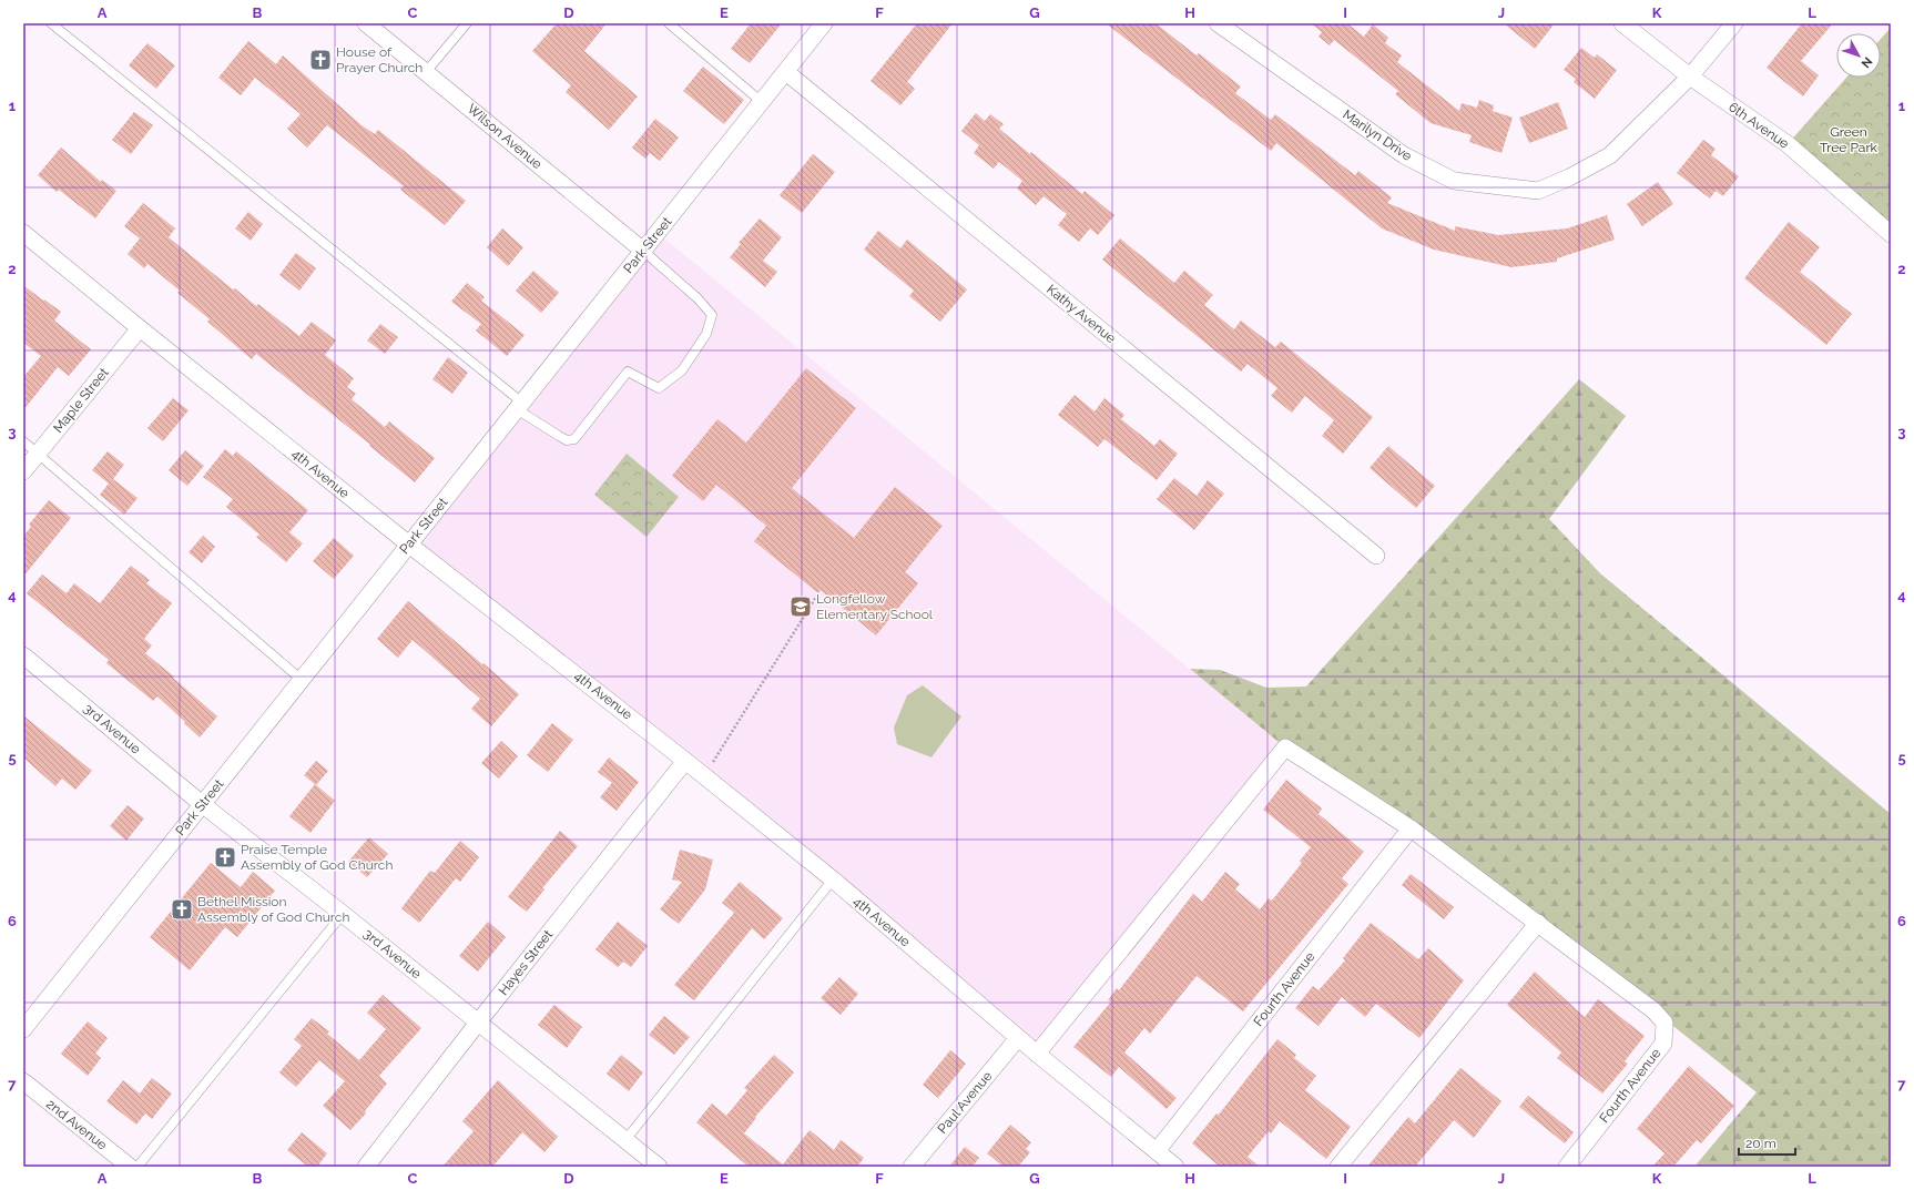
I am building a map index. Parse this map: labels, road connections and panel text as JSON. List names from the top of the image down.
{
  "streets": {
    "street": [
      "6th Avenue",
      "Marilyn Drive",
      "Wilson Avenue",
      "Park Street",
      "Kathy Avenue",
      "Maple Street",
      "4th Avenue",
      "3rd Avenue",
      "Hayes Street",
      "Fourth Avenue",
      "Paul Avenue",
      "2nd Avenue"
    ]
  },
  "crossings": [
    ["6th Avenue", "Marilyn Drive"],
    ["Wilson Avenue", "Park Street"],
    ["Park Street", "Kathy Avenue"],
    ["Park Street", "4th Avenue"],
    ["Park Street", "3rd Avenue"],
    ["Maple Street", "4th Avenue"],
    ["4th Avenue", "Hayes Street"],
    ["4th Avenue", "Fourth Avenue"],
    ["4th Avenue", "Paul Avenue"],
    ["3rd Avenue", "Hayes Street"]
  ],
  "parks": ["Green Tree Park"],
  "places": {
    "church": ["House of Prayer Church", "Praise Temple Assembly of God Church", "Bethel Mission Assembly of God Church"],
    "school or university": ["Longfellow Elementary School"]
  },
  "scale_bar": "20 m",
  "north": "bottom right",
  "grid": {
    "columns": [
      "A",
      "B",
      "C",
      "D",
      "E",
      "F",
      "G",
      "H",
      "I",
      "J",
      "K",
      "L"
    ],
    "rows": [
      "1",
      "2",
      "3",
      "4",
      "5",
      "6",
      "7"
    ]
  }
}
